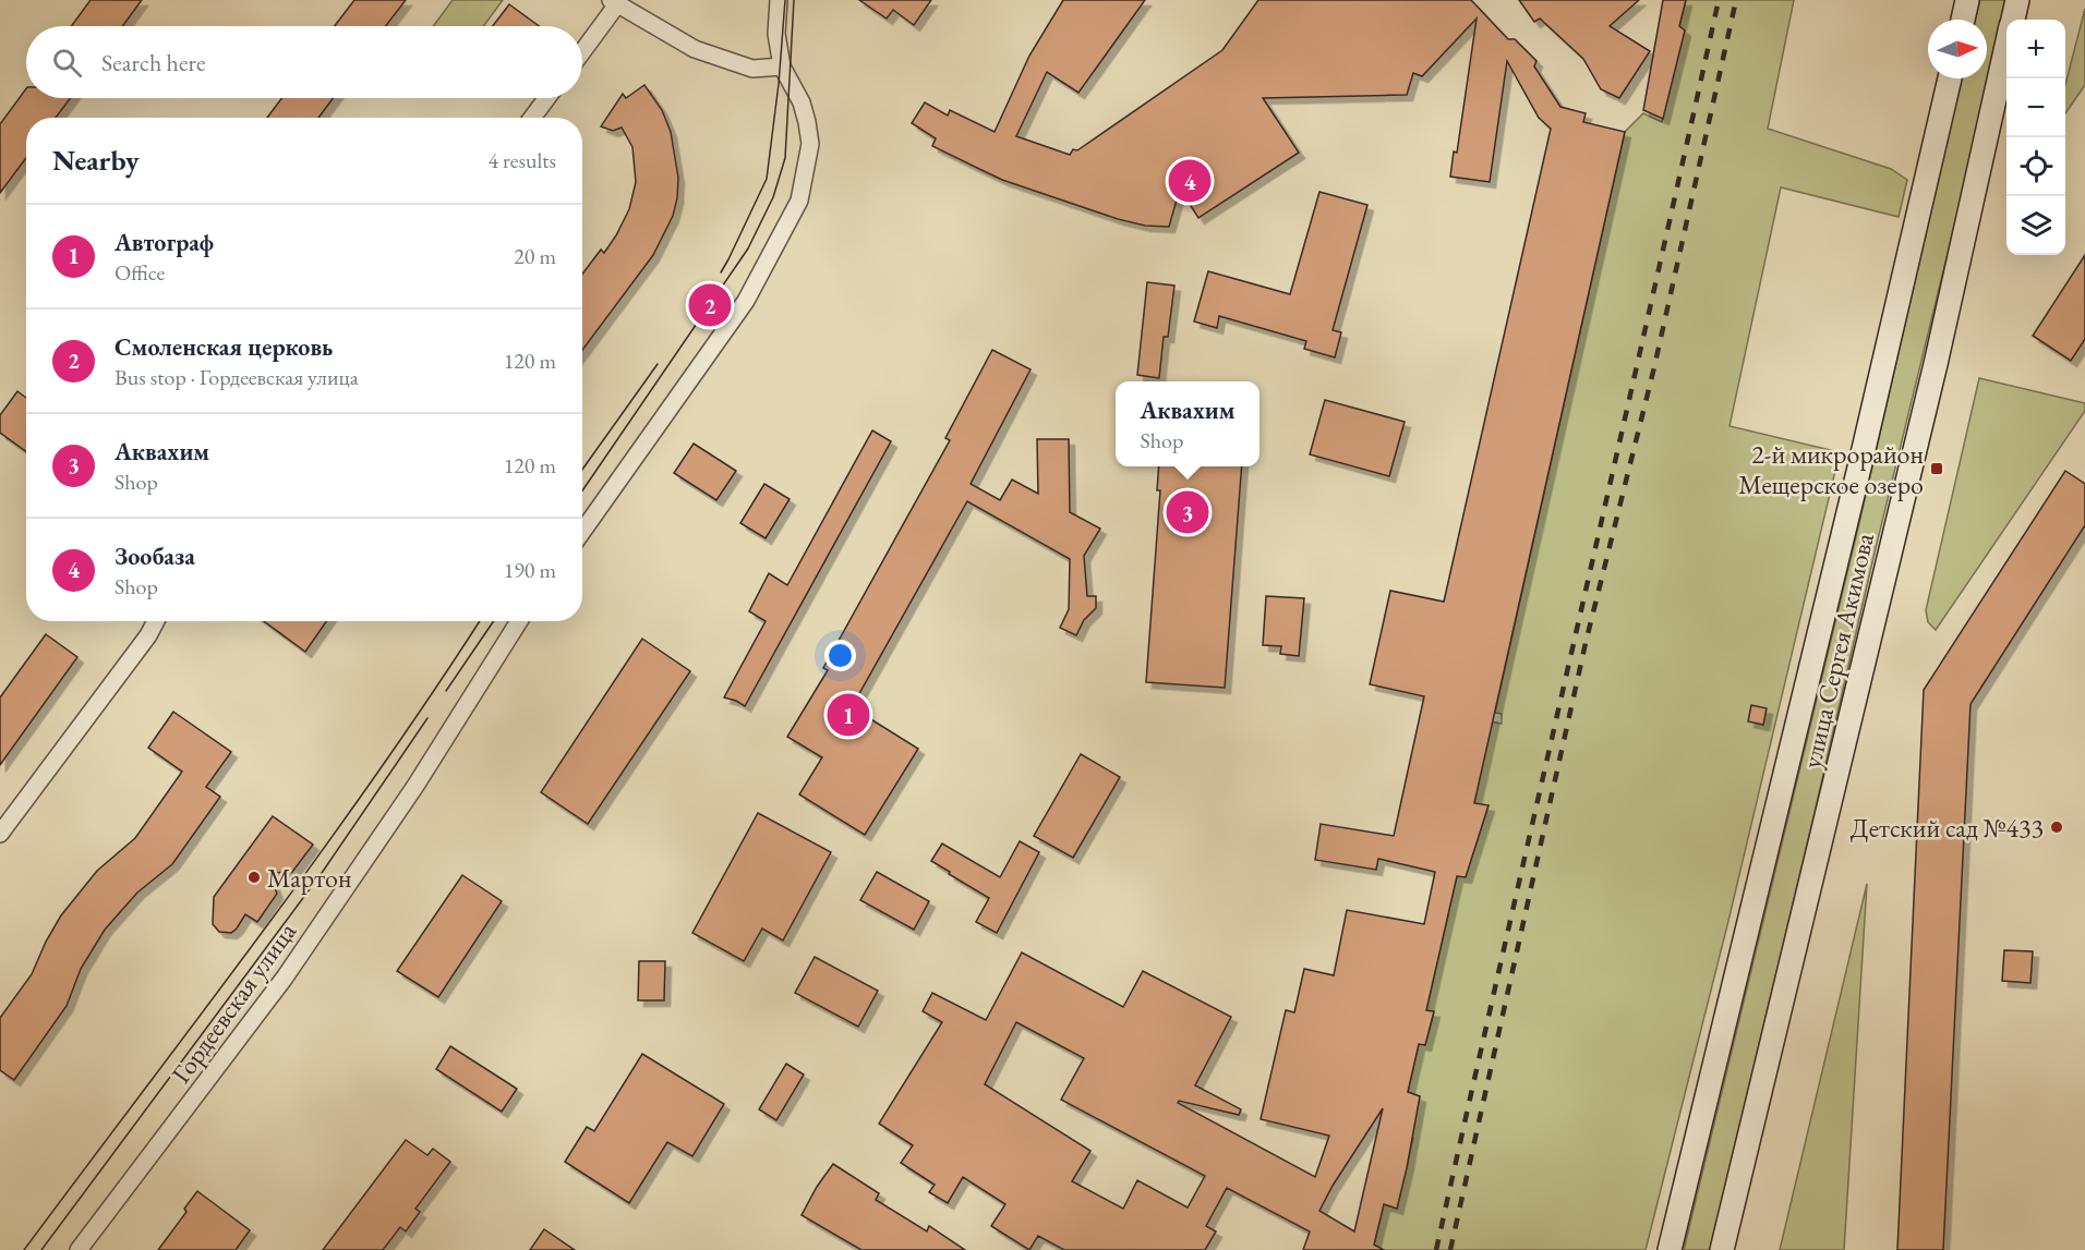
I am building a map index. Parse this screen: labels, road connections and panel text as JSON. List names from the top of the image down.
{
  "streets": {
    "main road": ["улица Сергея Акимова"],
    "street": ["Гордеевская улица"]
  },
  "places": {
    "transit": ["2-й микрорайон Мещерское озеро"],
    "other": ["Детский сад №433", "Мартон"]
  },
  "north": "right",
  "page": {
    "map_buttons": ["+", "−"],
    "search": "Search here",
    "heading": ["Nearby", "4 results"],
    "pins": [
      "4",
      "2",
      "3",
      "1"
    ],
    "list": [
      {
        "mark": "1",
        "name": "Автограф",
        "note": "Office",
        "value": "20 m"
      },
      {
        "mark": "2",
        "name": "Смоленская церковь",
        "note": "Bus stop · Гордеевская улица",
        "value": "120 m"
      },
      {
        "mark": "3",
        "name": "Аквахим",
        "note": "Shop",
        "value": "120 m"
      },
      {
        "mark": "4",
        "name": "Зообаза",
        "note": "Shop",
        "value": "190 m"
      }
    ],
    "popup": ["Аквахим", "Shop"]
  }
}
